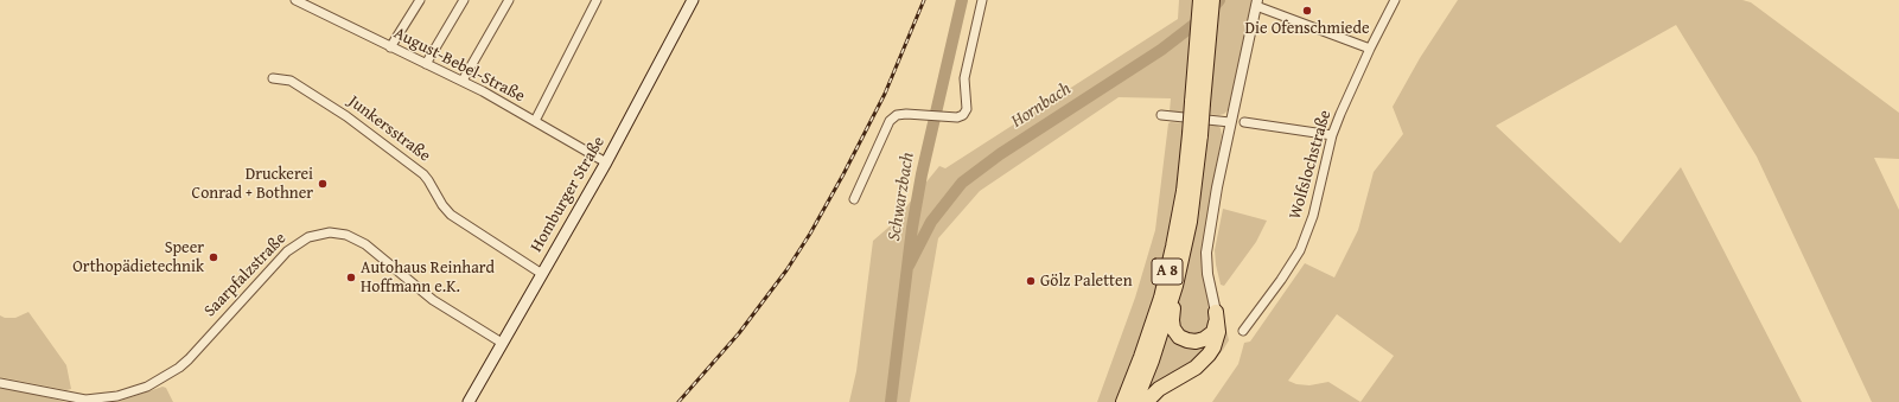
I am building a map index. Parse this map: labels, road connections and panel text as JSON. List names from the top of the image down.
{
  "streets": {
    "highway": ["A 8"],
    "main road": ["Homburger Straße"],
    "street": [
      "August-Bebel-Straße",
      "Junkersstraße",
      "Wolfslochstraße",
      "Saarpfalzstraße"
    ]
  },
  "crossings": [
    ["August-Bebel-Straße", "Homburger Straße"],
    ["Junkersstraße", "Homburger Straße"],
    ["Homburger Straße", "Saarpfalzstraße"]
  ],
  "water": ["Hornbach", "Schwarzbach"],
  "places": [
    "Die Ofenschmiede",
    "Druckerei Conrad + Bothner",
    "Speer Orthopädietechnik",
    "Autohaus Reinhard Hoffmann e.K.",
    "Gölz Paletten"
  ]
}
